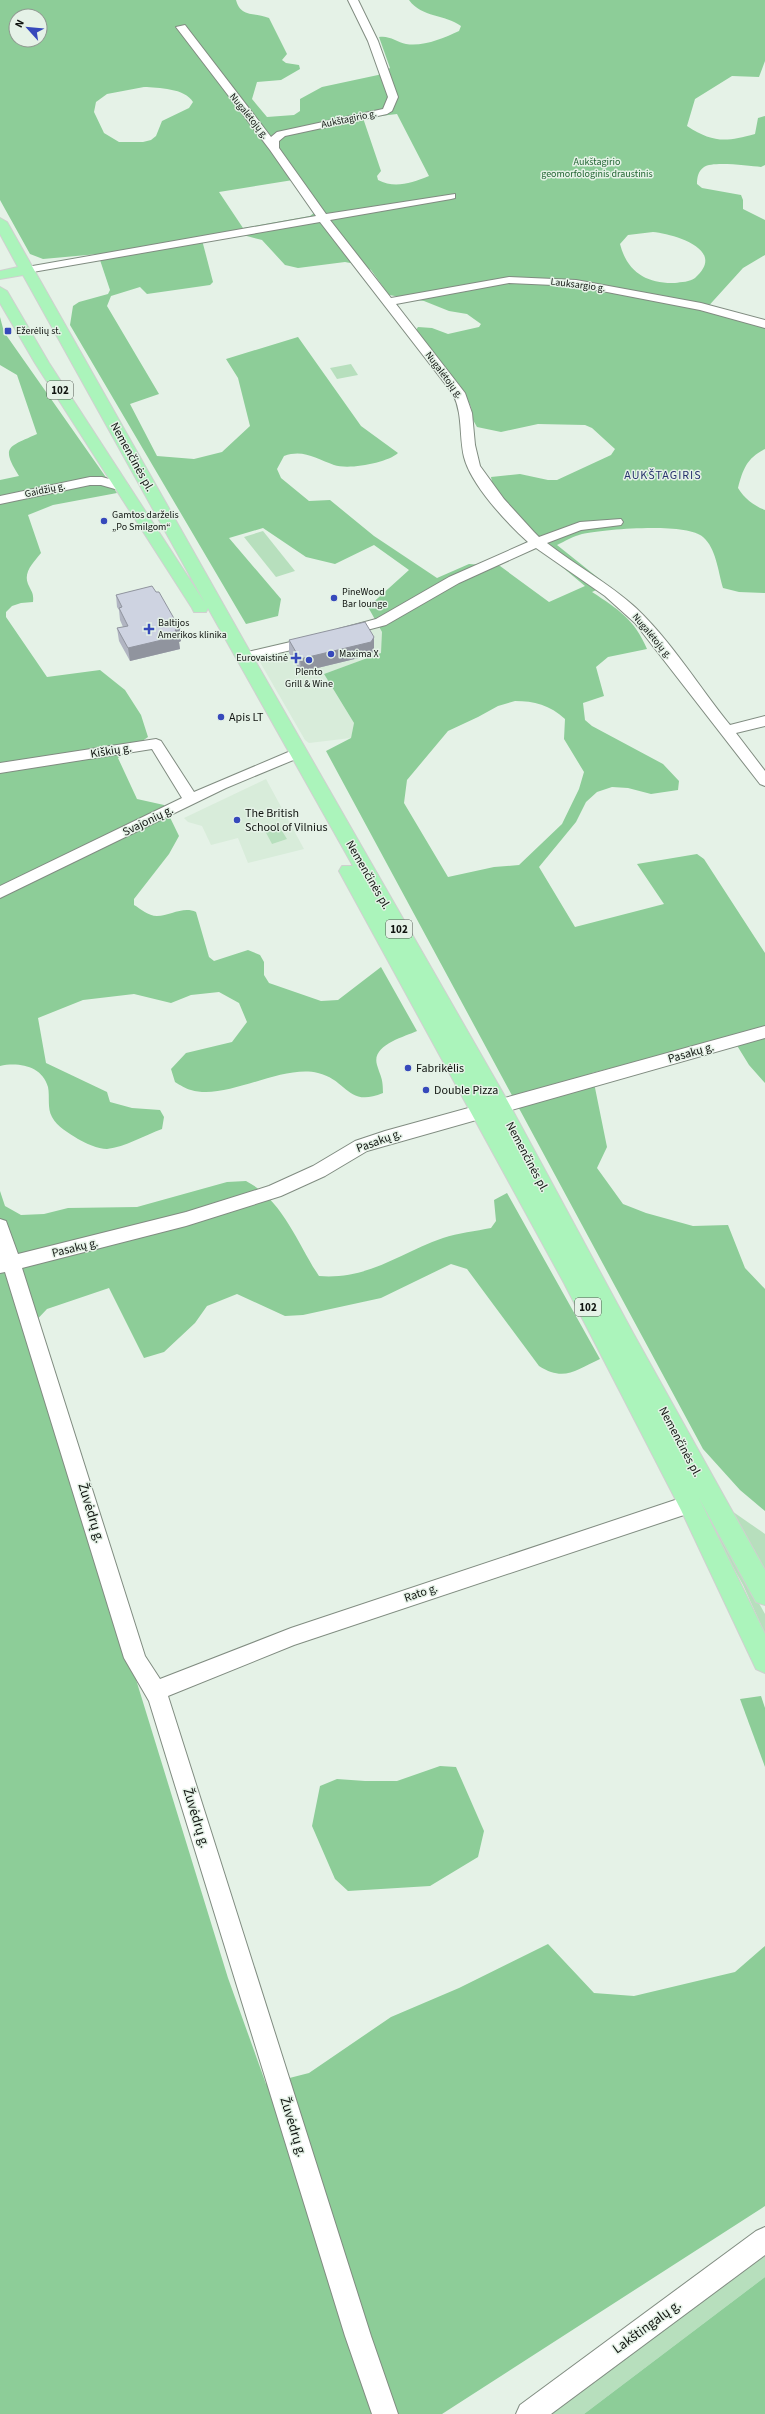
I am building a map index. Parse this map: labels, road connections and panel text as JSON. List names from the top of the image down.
{
  "streets": {
    "main road": ["102", "Nemenčinės pl."],
    "street": [
      "Nugalėtojų g.",
      "Aukštagirio g.",
      "Lauksargio g.",
      "Gaidžių g.",
      "Kiškių g.",
      "Svajonių g.",
      "Pasakų g.",
      "Žuvėdrų g.",
      "Rato g.",
      "Lakštingalų g."
    ]
  },
  "crossings": [
    ["Nugalėtojų g.", "Aukštagirio g."],
    ["Nugalėtojų g.", "Lauksargio g."],
    ["Nemenčinės pl.", "Svajonių g."],
    ["Nemenčinės pl.", "Pasakų g."],
    ["Nemenčinės pl.", "Rato g."],
    ["Kiškių g.", "Svajonių g."],
    ["Pasakų g.", "Žuvėdrų g."],
    ["Žuvėdrų g.", "Rato g."]
  ],
  "districts": ["AUKŠTAGIRIS"],
  "parks": ["Aukštagirio geomorfologinis draustinis"],
  "places": {
    "transit": ["Ežerėlių st."],
    "other": [
      "Gamtos darželis „Po Smilgom“",
      "PineWood Bar lounge",
      "Maxima X",
      "Plento Grill & Wine",
      "Apis LT",
      "The British School of Vilnius",
      "Fabrikėlis",
      "Double Pizza"
    ],
    "health": ["Baltijos Amerikos klinika", "Eurovaistinė"]
  },
  "north": "top left"
}
